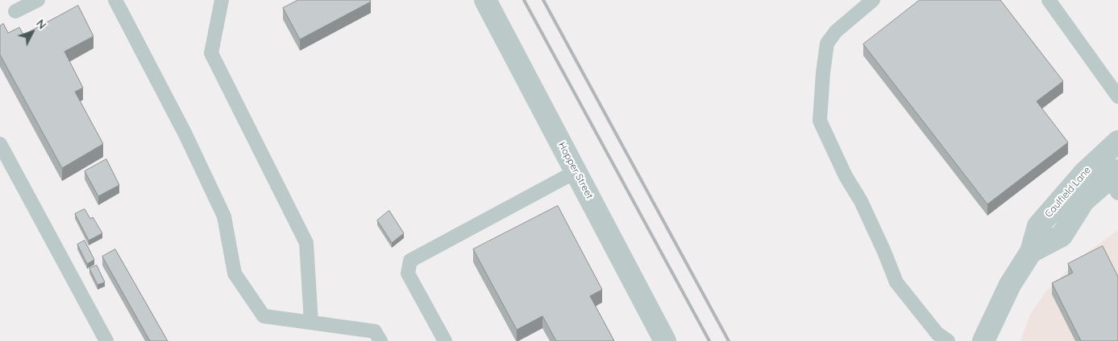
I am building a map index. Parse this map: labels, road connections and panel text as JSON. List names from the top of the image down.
{
  "streets": {
    "street": ["Hopper Street", "Caulfield Lane"]
  },
  "north": "top right"
}
